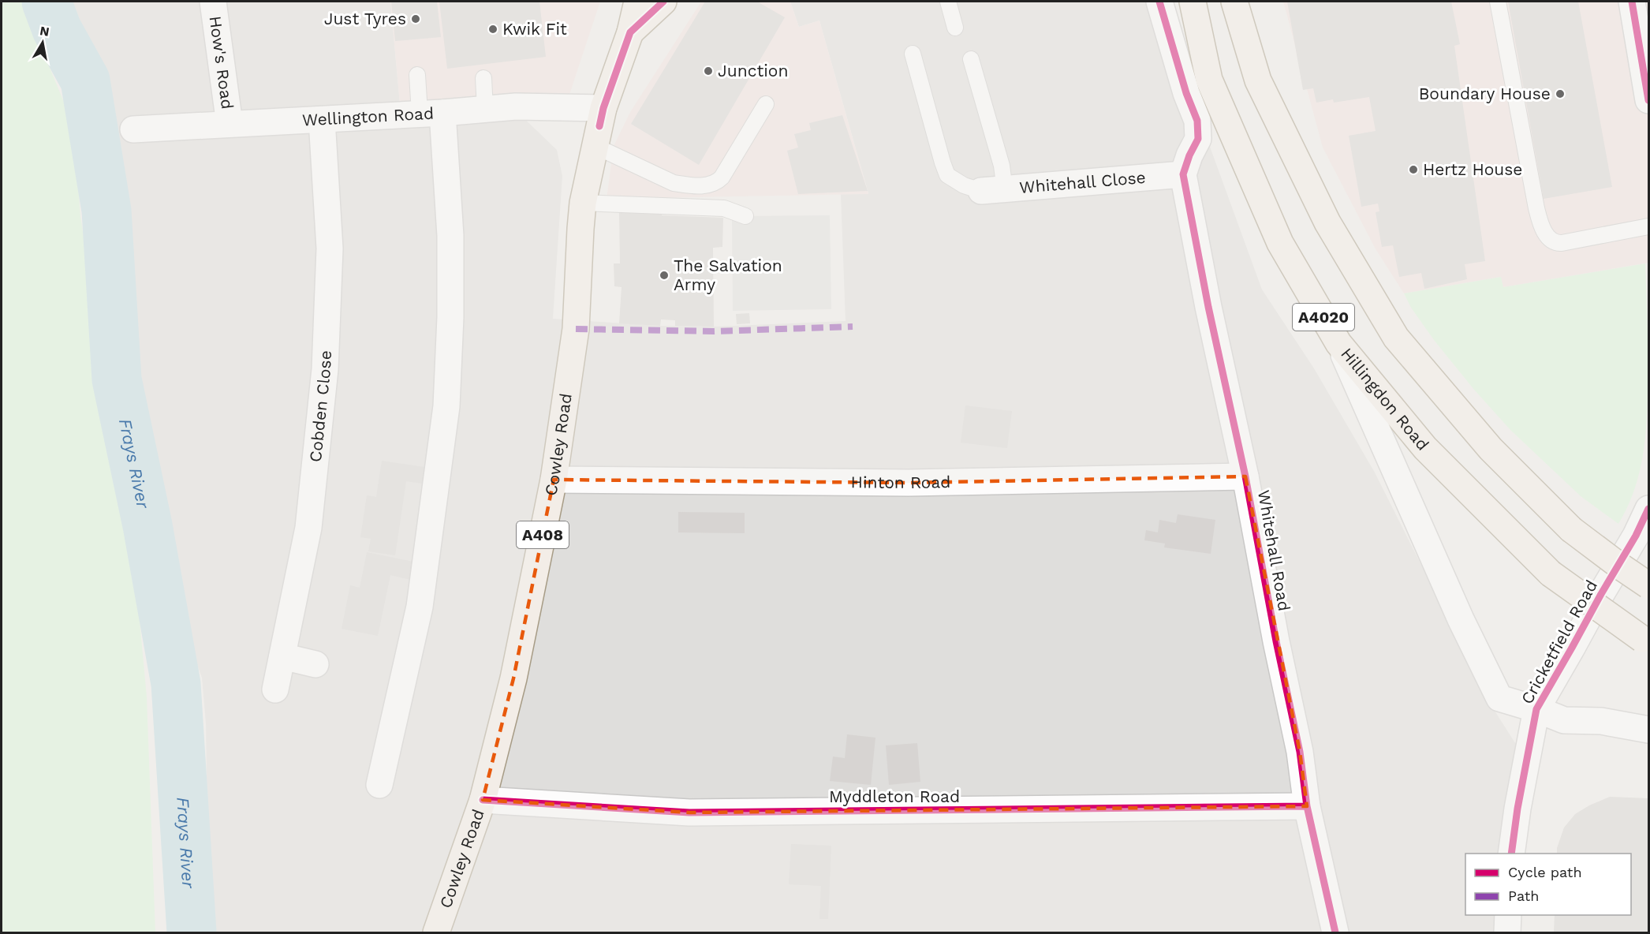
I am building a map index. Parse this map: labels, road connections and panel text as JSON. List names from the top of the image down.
{
  "streets": {
    "main road": [
      "A4020",
      "Hillingdon Road",
      "Cowley Road",
      "A408"
    ],
    "street": [
      "How's Road",
      "Wellington Road",
      "Whitehall Close",
      "Cobden Close",
      "Hinton Road",
      "Whitehall Road",
      "Cricketfield Road",
      "Myddleton Road"
    ]
  },
  "crossings": [
    ["How's Road", "Wellington Road"],
    ["Wellington Road", "Cobden Close"],
    ["Wellington Road", "Cowley Road"],
    ["Whitehall Close", "Whitehall Road"],
    ["Cowley Road", "Hinton Road"],
    ["Cowley Road", "Myddleton Road"],
    ["Hinton Road", "Whitehall Road"],
    ["Whitehall Road", "Myddleton Road"]
  ],
  "water": ["Frays River"],
  "places": [
    "Just Tyres",
    "Kwik Fit",
    "Junction",
    "Boundary House",
    "Hertz House",
    "The Salvation Army"
  ],
  "legend": ["Cycle path", "Path"],
  "north": "top"
}
